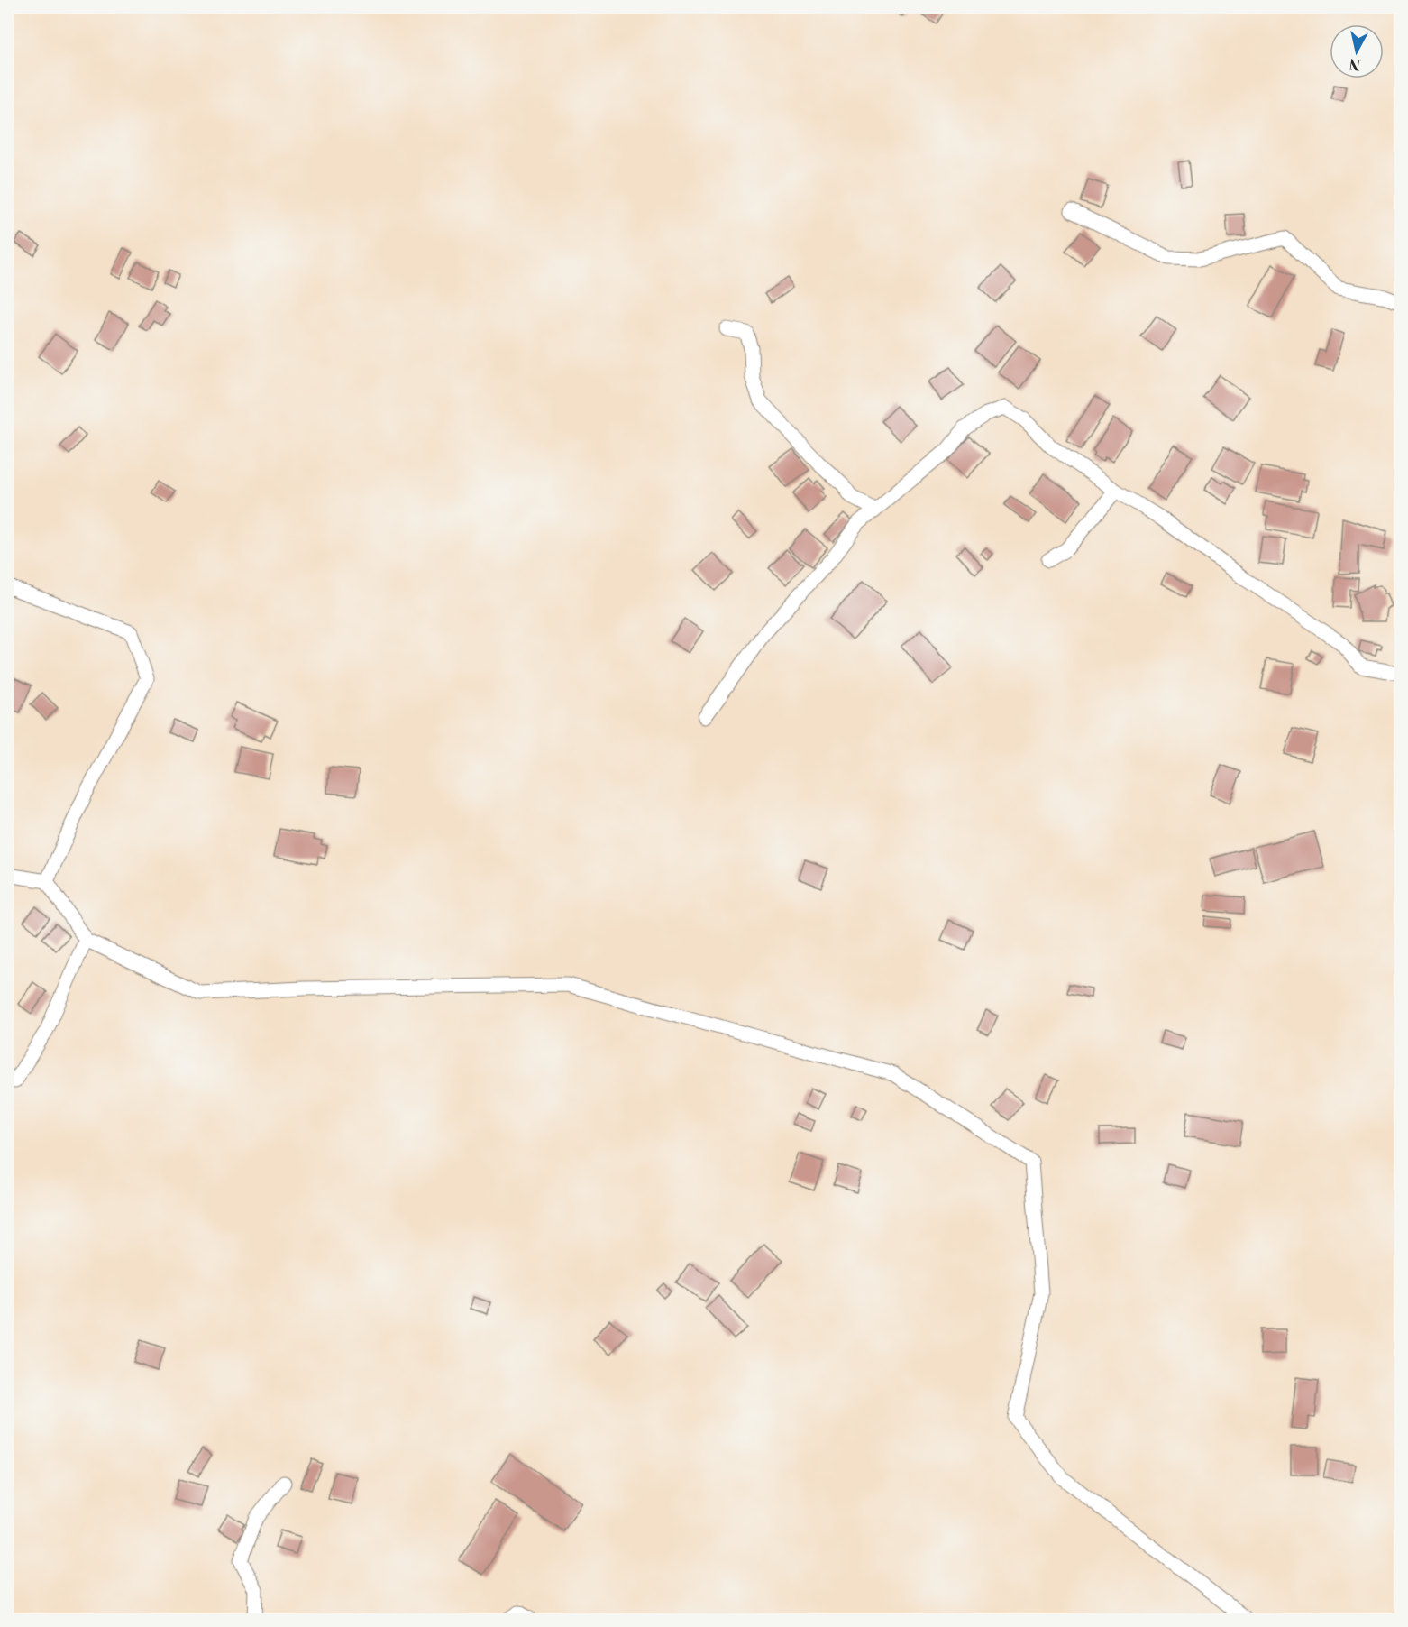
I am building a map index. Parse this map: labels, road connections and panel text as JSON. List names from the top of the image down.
{
  "north": "bottom"
}
